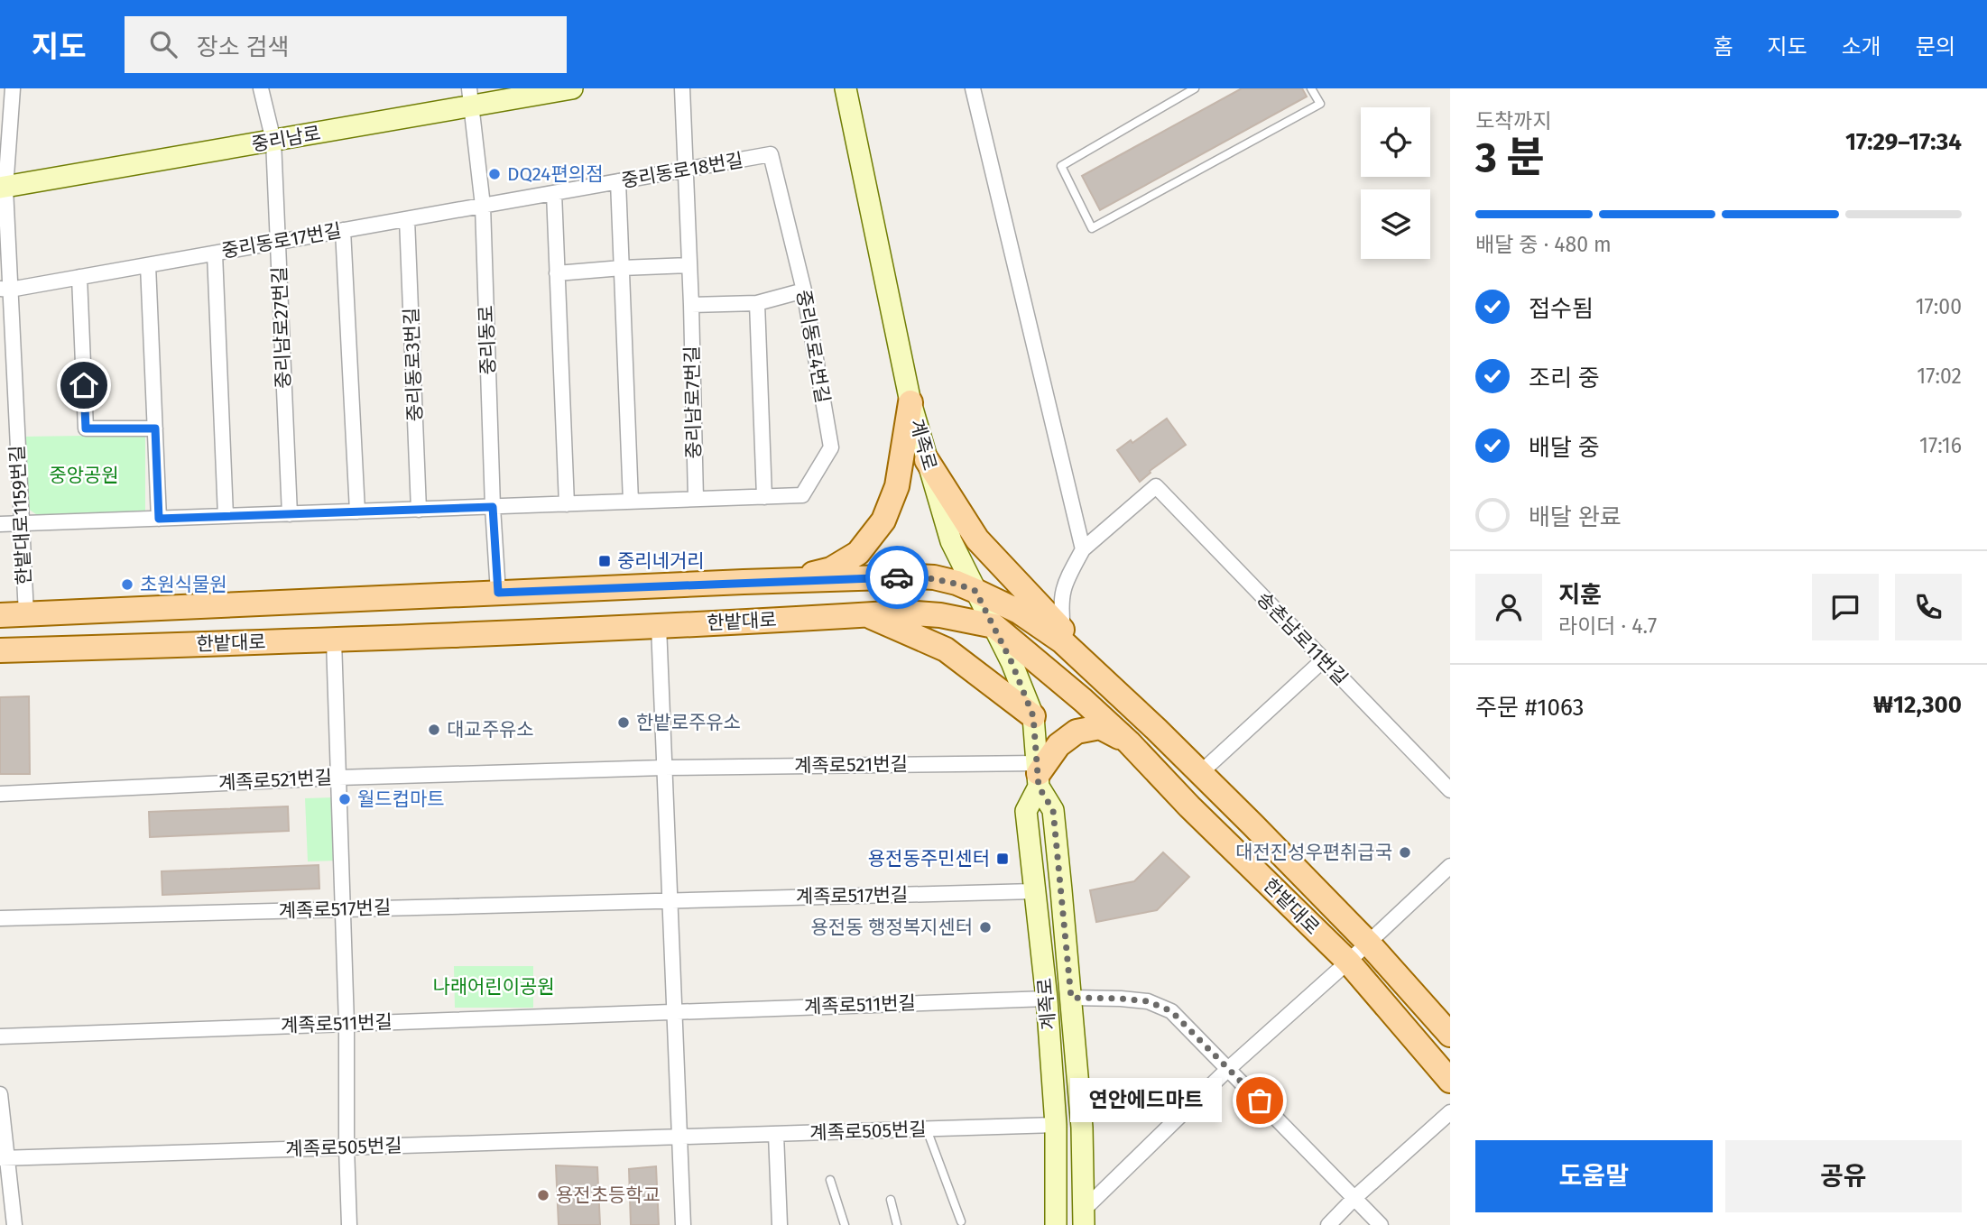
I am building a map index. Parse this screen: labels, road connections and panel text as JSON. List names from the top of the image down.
{
  "streets": {
    "main road": ["중리남로", "계족로", "한밭대로"],
    "street": [
      "중리동로18번길",
      "중리동로17번길",
      "중리남로27번길",
      "중리동로",
      "중리동로4번길",
      "중리동로3번길",
      "중리남로7번길",
      "한밭대로1159번길",
      "송촌남로11번길",
      "계족로521번길",
      "계족로517번길",
      "계족로511번길",
      "계족로505번길"
    ]
  },
  "crossings": [
    ["중리남로", "중리남로27번길"],
    ["중리남로", "중리동로"],
    ["중리남로", "한밭대로1159번길"],
    ["중리동로18번길", "중리동로17번길"],
    ["중리동로18번길", "중리동로"],
    ["중리동로18번길", "중리동로4번길"],
    ["중리동로18번길", "중리남로7번길"],
    ["중리동로17번길", "중리남로27번길"],
    ["중리동로17번길", "중리동로"],
    ["중리동로17번길", "중리동로3번길"],
    ["중리동로17번길", "한밭대로1159번길"],
    ["중리동로", "중리동로4번길"],
    ["중리동로", "한밭대로"],
    ["중리동로4번길", "중리남로7번길"],
    ["계족로", "한밭대로"],
    ["계족로", "계족로521번길"],
    ["계족로", "계족로517번길"],
    ["계족로", "계족로511번길"],
    ["계족로", "계족로505번길"],
    ["한밭대로1159번길", "한밭대로"]
  ],
  "parks": ["중앙공원", "나래어린이공원"],
  "places": {
    "other": [
      "DQ24편의점",
      "초원식물원",
      "한밭로주유소",
      "대교주유소",
      "월드컵마트",
      "대전진성우편취급국",
      "용전동 행정복지센터",
      "연안에드마트",
      "용전초등학교"
    ],
    "transit": ["중리네거리", "용전동주민센터"]
  },
  "page": {
    "header": "지도",
    "search": "장소 검색",
    "nav": [
      "홈",
      "지도",
      "소개",
      "문의"
    ],
    "heading": ["3 분", "도착까지", "17:29–17:34"],
    "panel": [
      "지훈",
      "라이더 · 4.7",
      "주문 #1063",
      "₩12,300"
    ],
    "bar": "배달 중 · 480 m",
    "list": [
      ["접수됨", "17:00"],
      ["조리 중", "17:02"],
      ["배달 중", "17:16"],
      "배달 완료"
    ],
    "bubble": "연안에드마트",
    "buttons": ["도움말", "공유"]
  }
}
